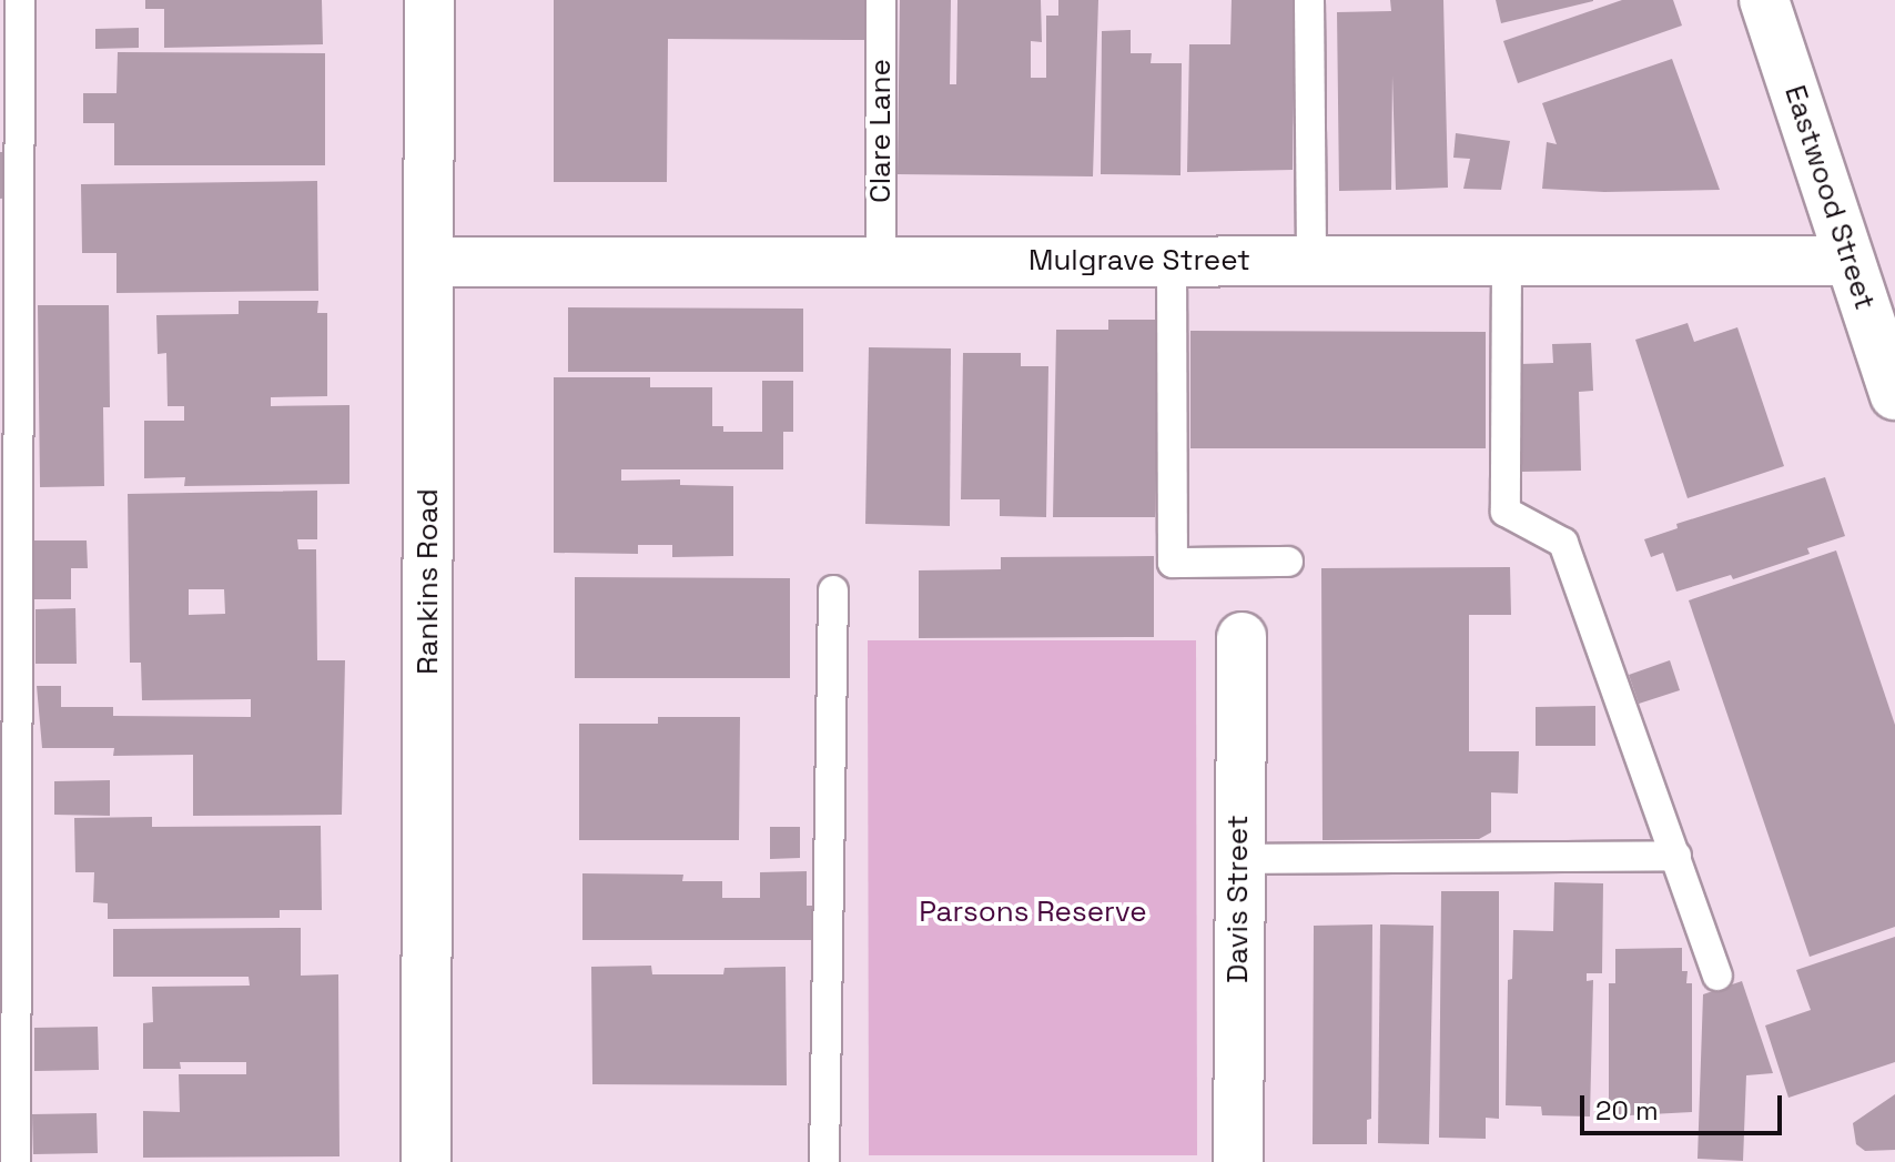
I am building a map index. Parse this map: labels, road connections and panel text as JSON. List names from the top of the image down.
{
  "streets": {
    "street": [
      "Eastwood Street",
      "Mulgrave Street",
      "Rankins Road",
      "Davis Street"
    ],
    "lane": ["Clare Lane"]
  },
  "crossings": [
    ["Clare Lane", "Mulgrave Street"],
    ["Eastwood Street", "Mulgrave Street"],
    ["Mulgrave Street", "Rankins Road"]
  ],
  "parks": ["Parsons Reserve"],
  "scale_bar": "20 m"
}
